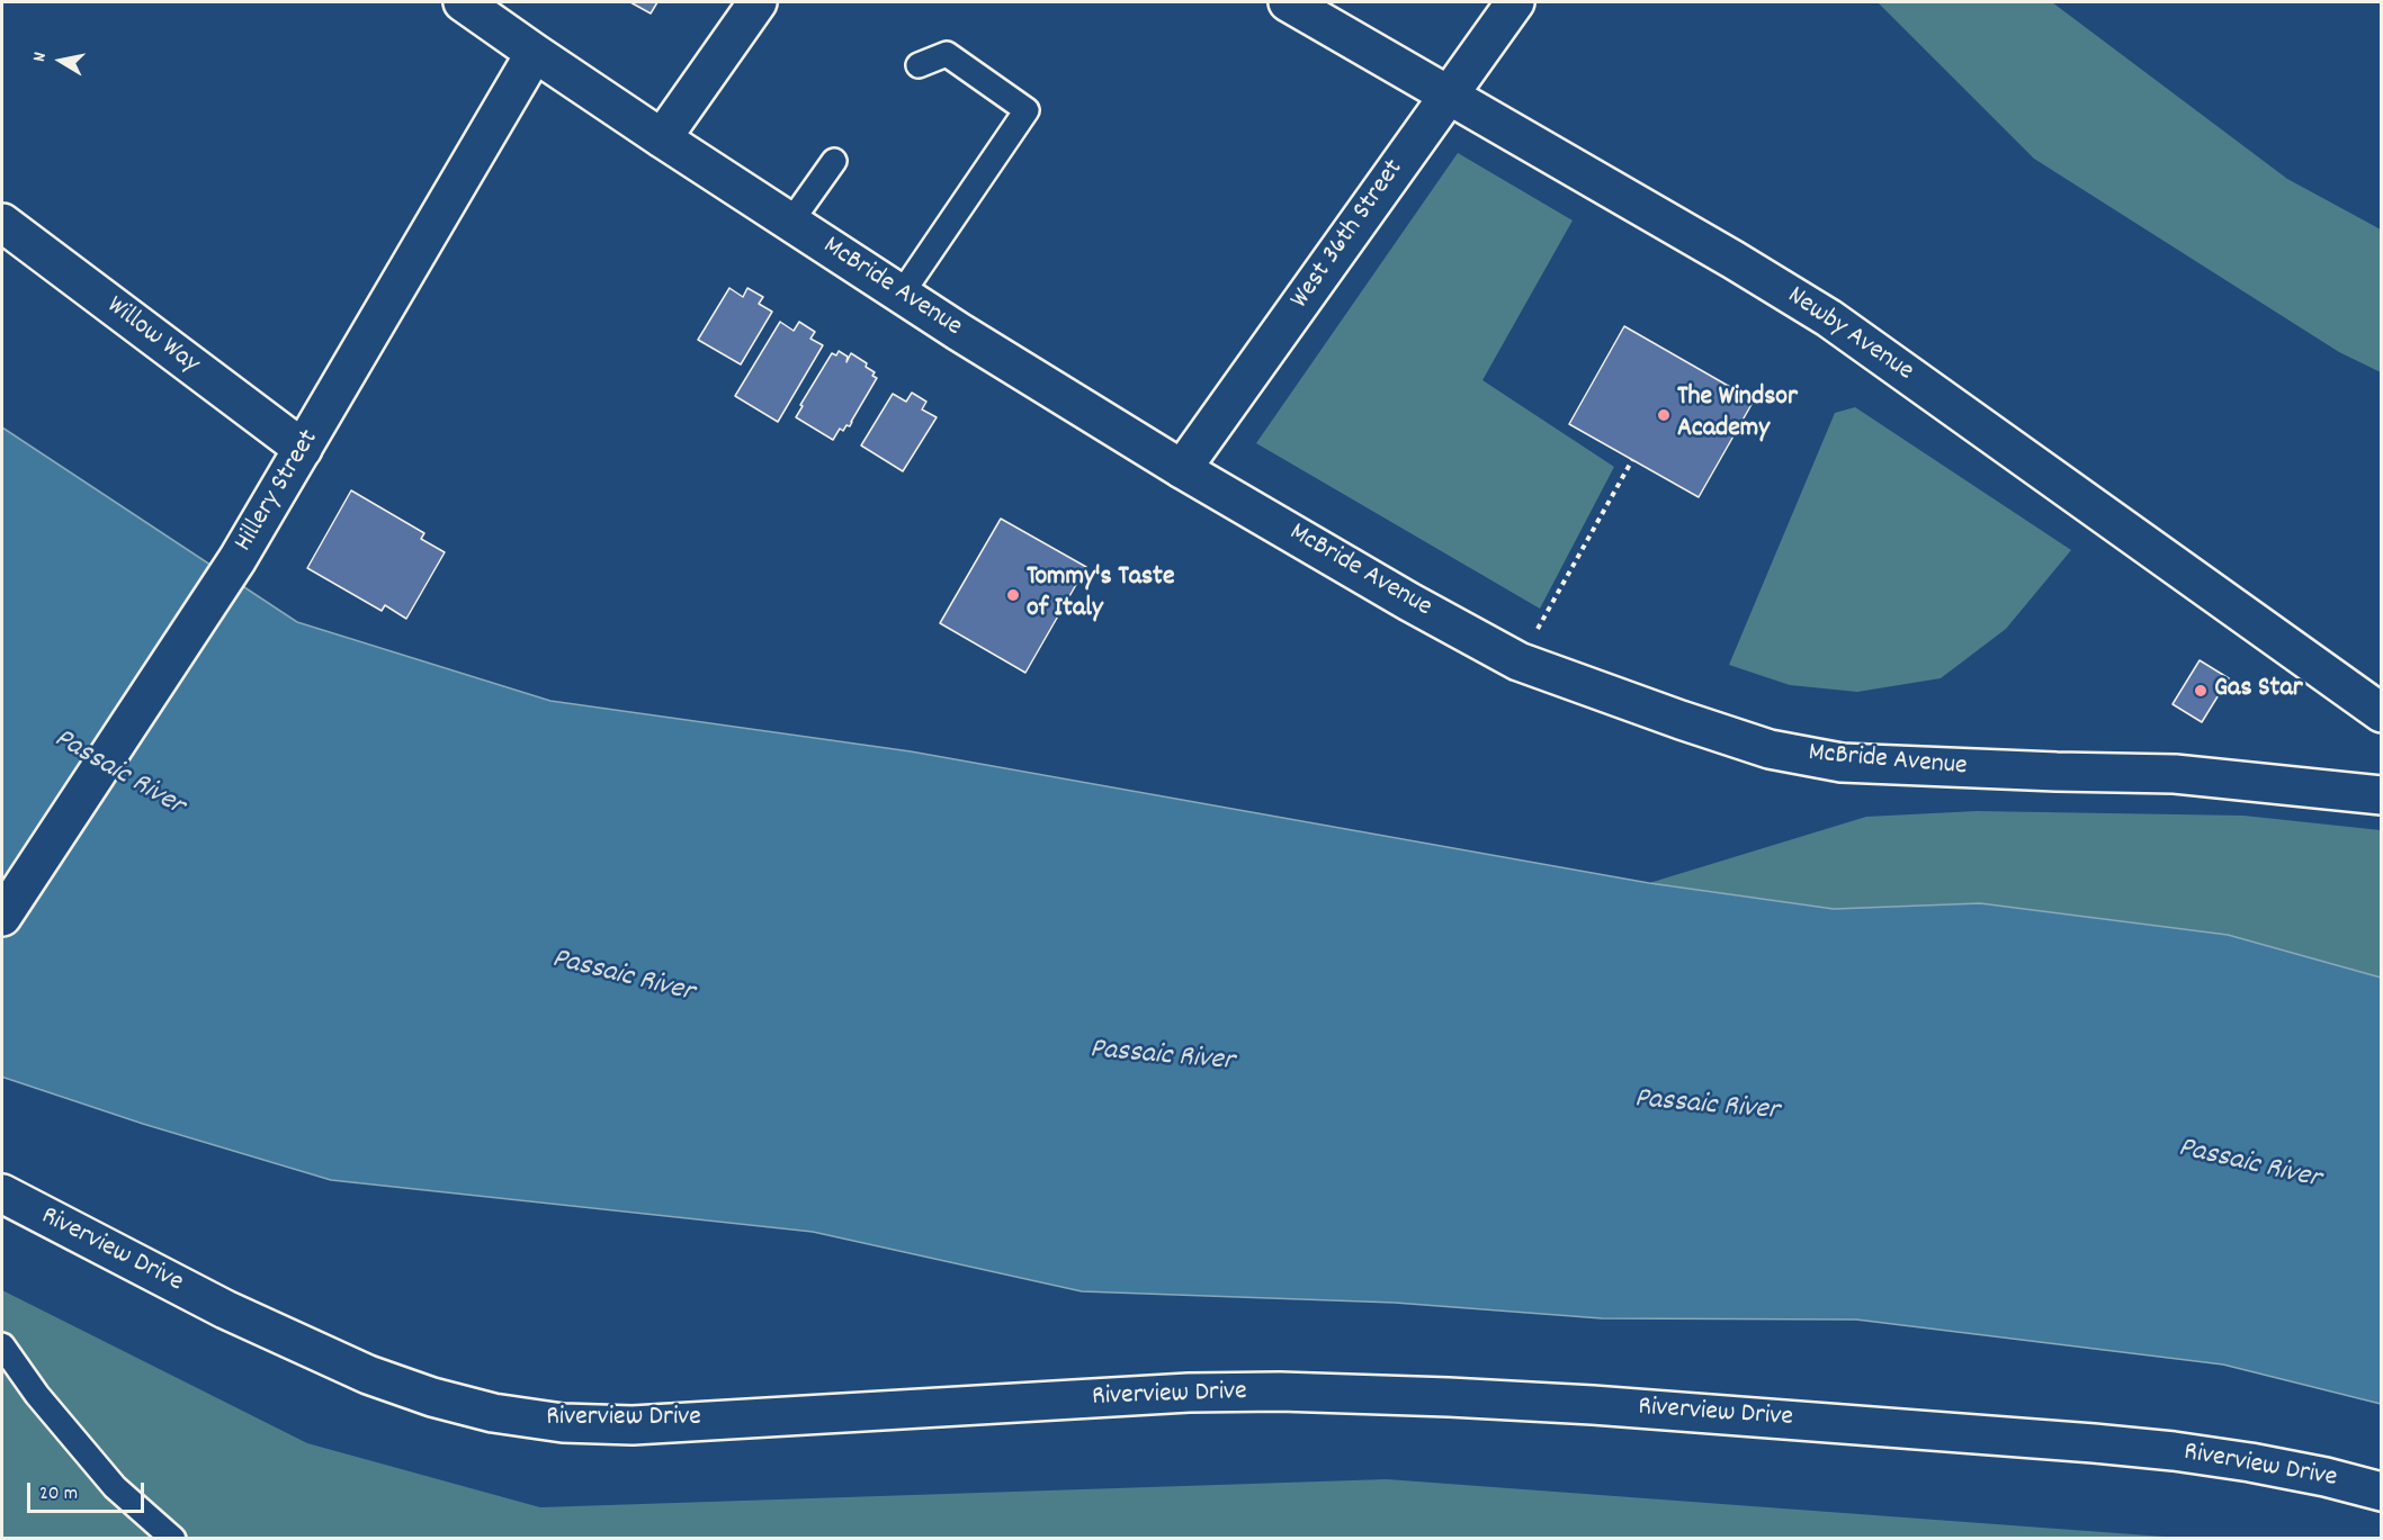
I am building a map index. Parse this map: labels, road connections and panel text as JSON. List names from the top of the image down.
{
  "streets": {
    "street": [
      "West 36th Street",
      "McBride Avenue",
      "Newby Avenue",
      "Willow Way",
      "Hillery Street",
      "Riverview Drive"
    ]
  },
  "crossings": [
    ["West 36th Street", "McBride Avenue"],
    ["West 36th Street", "Newby Avenue"],
    ["McBride Avenue", "Hillery Street"],
    ["Willow Way", "Hillery Street"]
  ],
  "water": ["Passaic River"],
  "places": ["The Windsor Academy", "Tommy's Taste of Italy", "Gas Star"],
  "scale_bar": "20 m",
  "north": "left"
}
